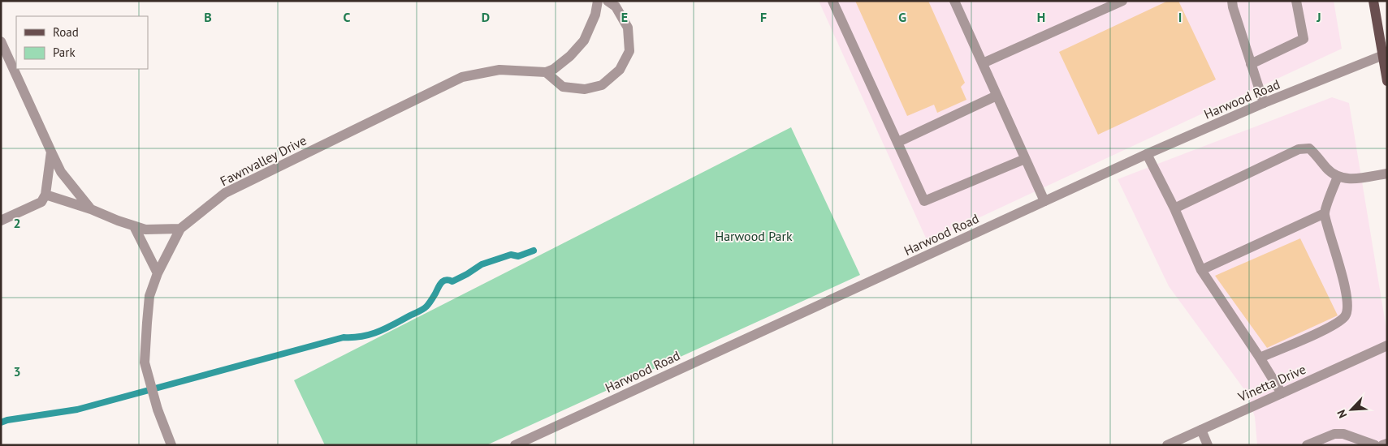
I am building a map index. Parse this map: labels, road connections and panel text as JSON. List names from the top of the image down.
{
  "streets": {
    "street": ["Harwood Road", "Fawnvalley Drive", "Vinetta Drive"]
  },
  "parks": ["Harwood Park"],
  "legend": ["Road", "Park"],
  "north": "bottom left",
  "grid": {
    "columns": [
      "B",
      "C",
      "D",
      "E",
      "F",
      "G",
      "H",
      "I",
      "J"
    ],
    "rows": ["2", "3"]
  }
}
